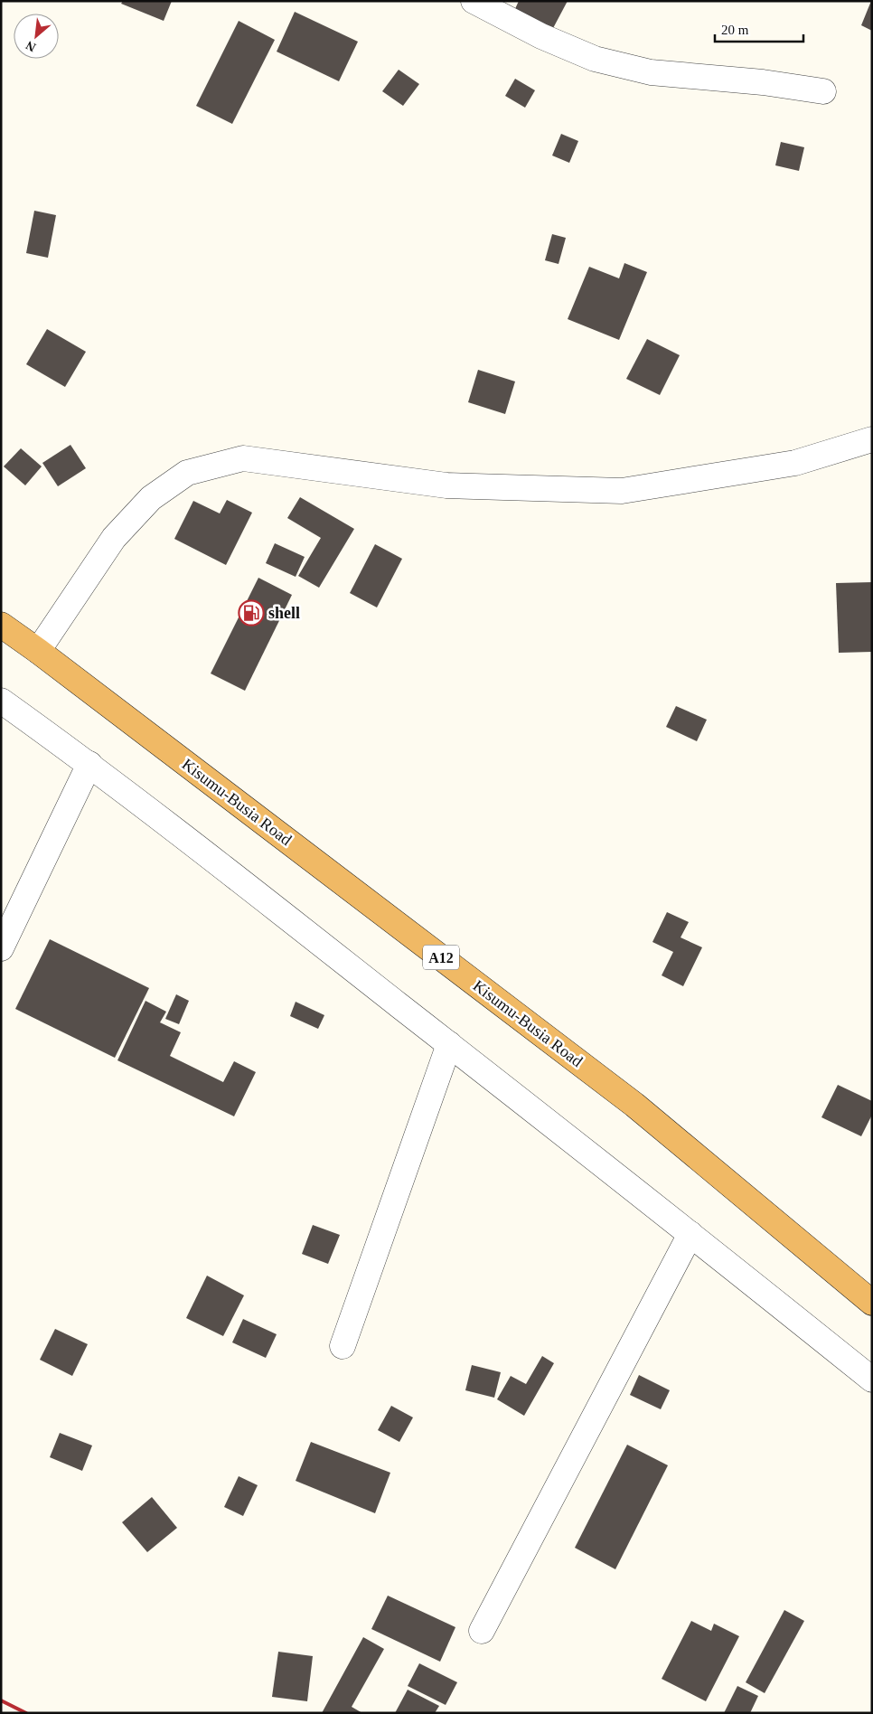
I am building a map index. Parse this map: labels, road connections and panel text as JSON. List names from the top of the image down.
{
  "streets": {
    "highway": ["Kisumu-Busia Road", "A12"]
  },
  "places": {
    "fuel station": ["shell"]
  },
  "scale_bar": "20 m",
  "north": "bottom left"
}
